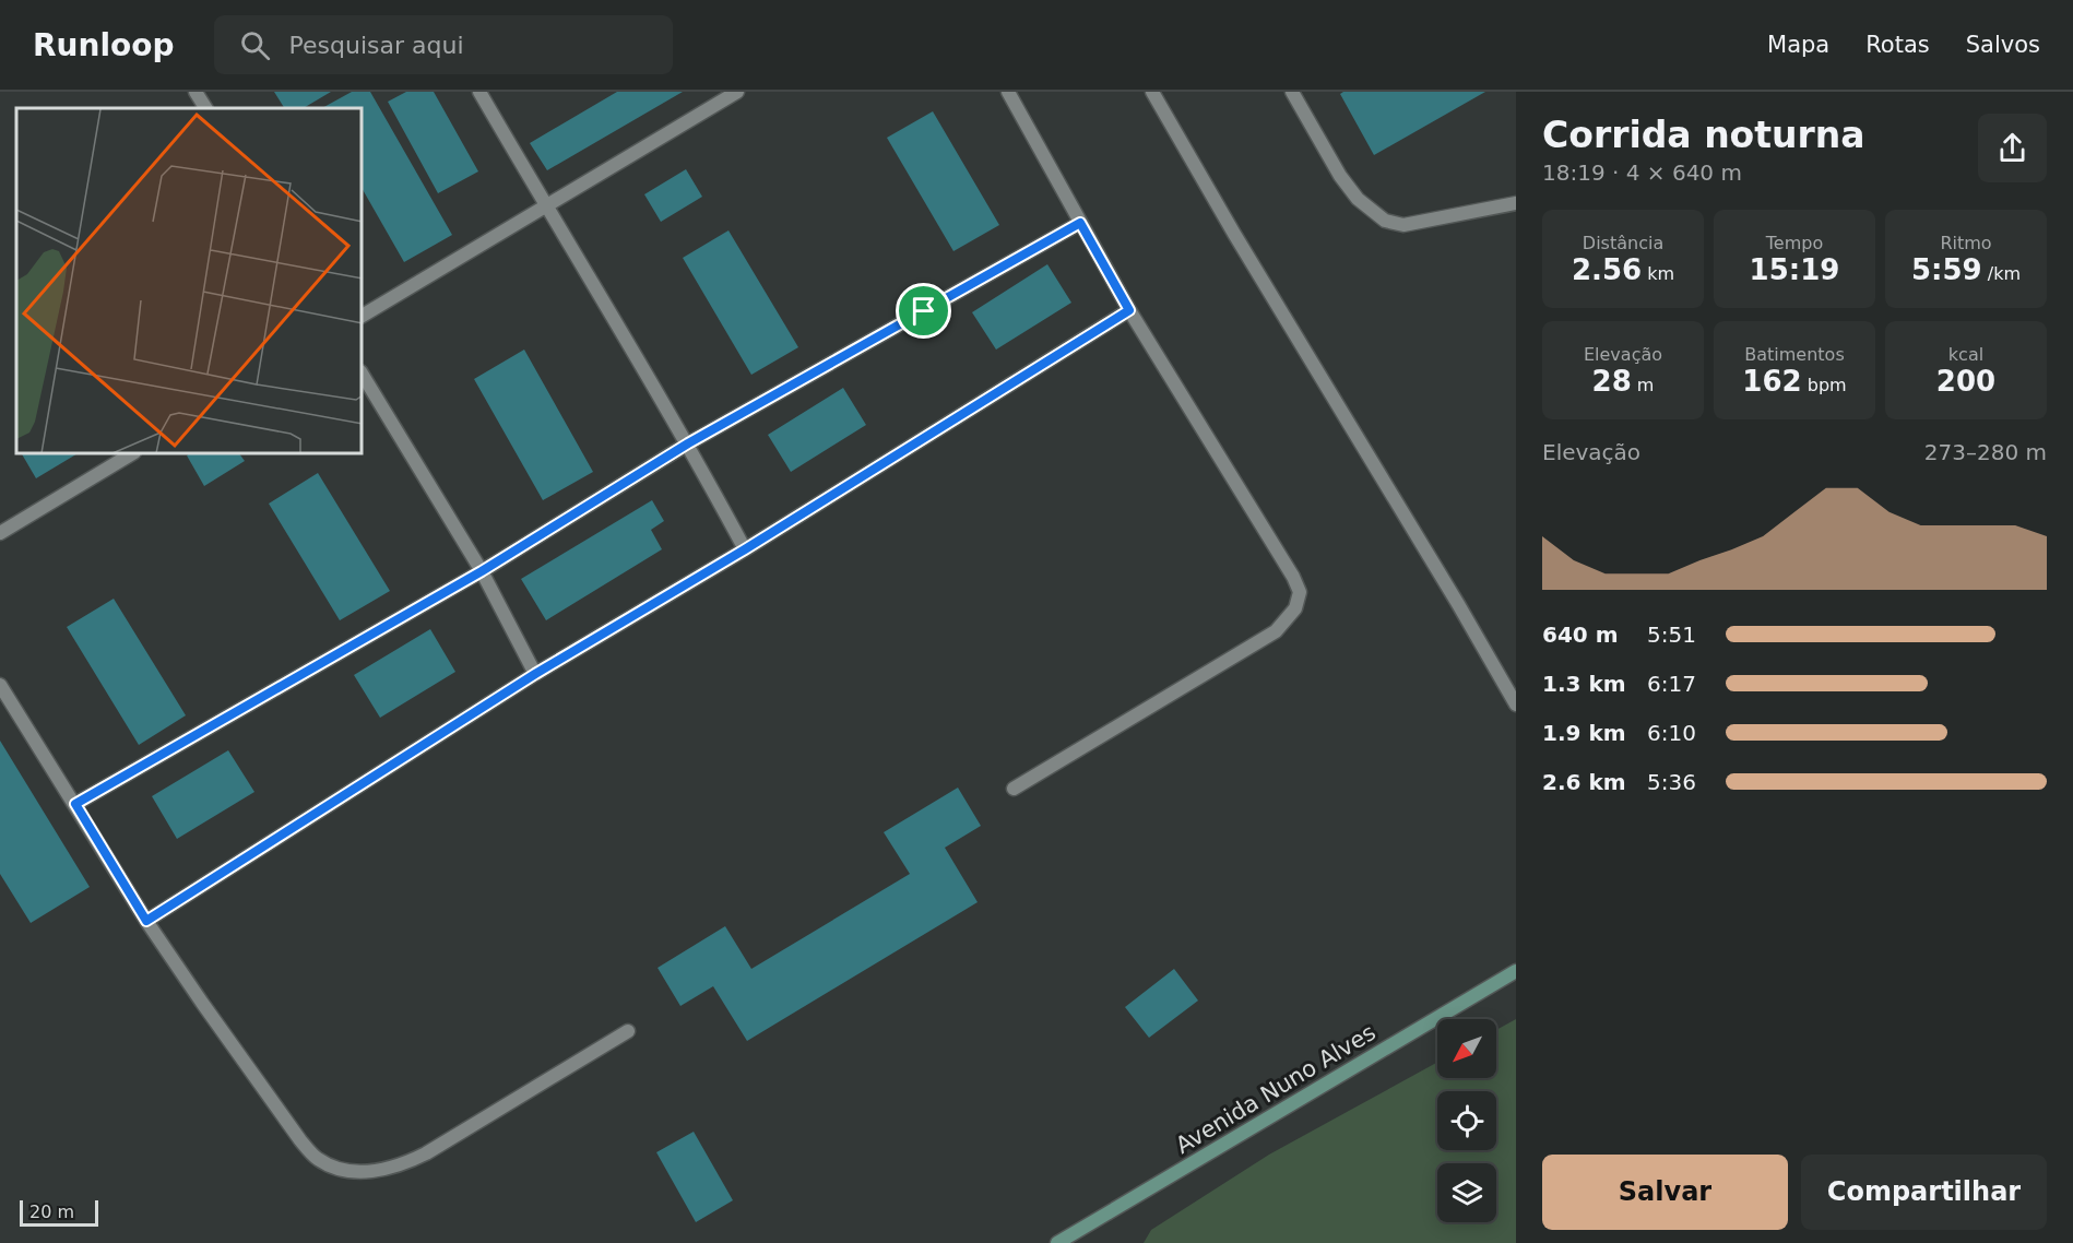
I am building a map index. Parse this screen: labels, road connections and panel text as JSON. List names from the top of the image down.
{
  "streets": {
    "street": ["Avenida Nuno Alves"]
  },
  "scale_bar": "20 m",
  "north": "bottom left",
  "page": {
    "header": "Runloop",
    "search": "Pesquisar aqui",
    "nav": ["Mapa", "Rotas", "Salvos"],
    "heading": ["Corrida noturna", "18:19 · 4 × 640 m"],
    "stats": [
      ["Distância", "2.56 km"],
      ["Tempo", "15:19"],
      ["Ritmo", "5:59 /km"],
      ["Elevação", "28 m"],
      ["Batimentos", "162 bpm"],
      ["kcal", "200"]
    ],
    "chart": ["Elevação", "273–280 m"],
    "list": [
      {
        "name": "640 m",
        "note": "5:51"
      },
      {
        "name": "1.3 km",
        "note": "6:17"
      },
      {
        "name": "1.9 km",
        "note": "6:10"
      },
      {
        "name": "2.6 km",
        "note": "5:36"
      }
    ],
    "buttons": ["Salvar", "Compartilhar"],
    "scale": "20 m"
  }
}
